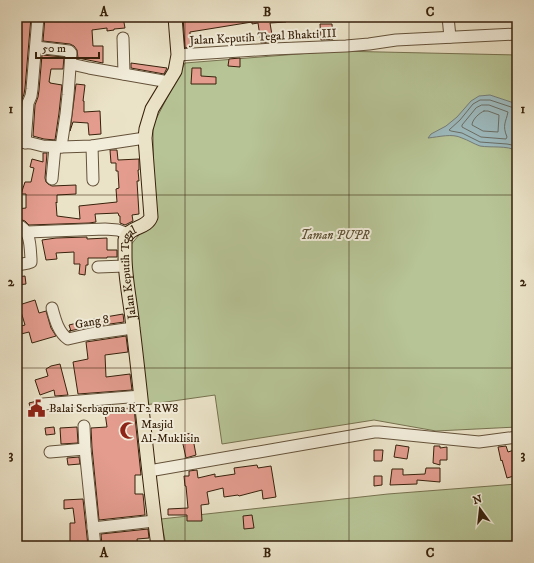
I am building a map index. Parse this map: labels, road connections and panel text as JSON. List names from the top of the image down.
{
  "streets": {
    "main road": ["Jalan Keputih Tegal"],
    "street": ["Jalan Keputih Tegal Bhakti III", "Gang 8"]
  },
  "crossings": [
    ["Jalan Keputih Tegal Bhakti III", "Jalan Keputih Tegal"],
    ["Jalan Keputih Tegal", "Gang 8"]
  ],
  "parks": ["Taman PUPR"],
  "places": {
    "public building": ["Balai Serbaguna RT2 RW8"],
    "mosque": ["Masjid Al-Muklisin"]
  },
  "scale_bar": "50 m",
  "north": "top",
  "grid": {
    "columns": ["A", "B", "C"],
    "rows": ["1", "2", "3"]
  }
}
